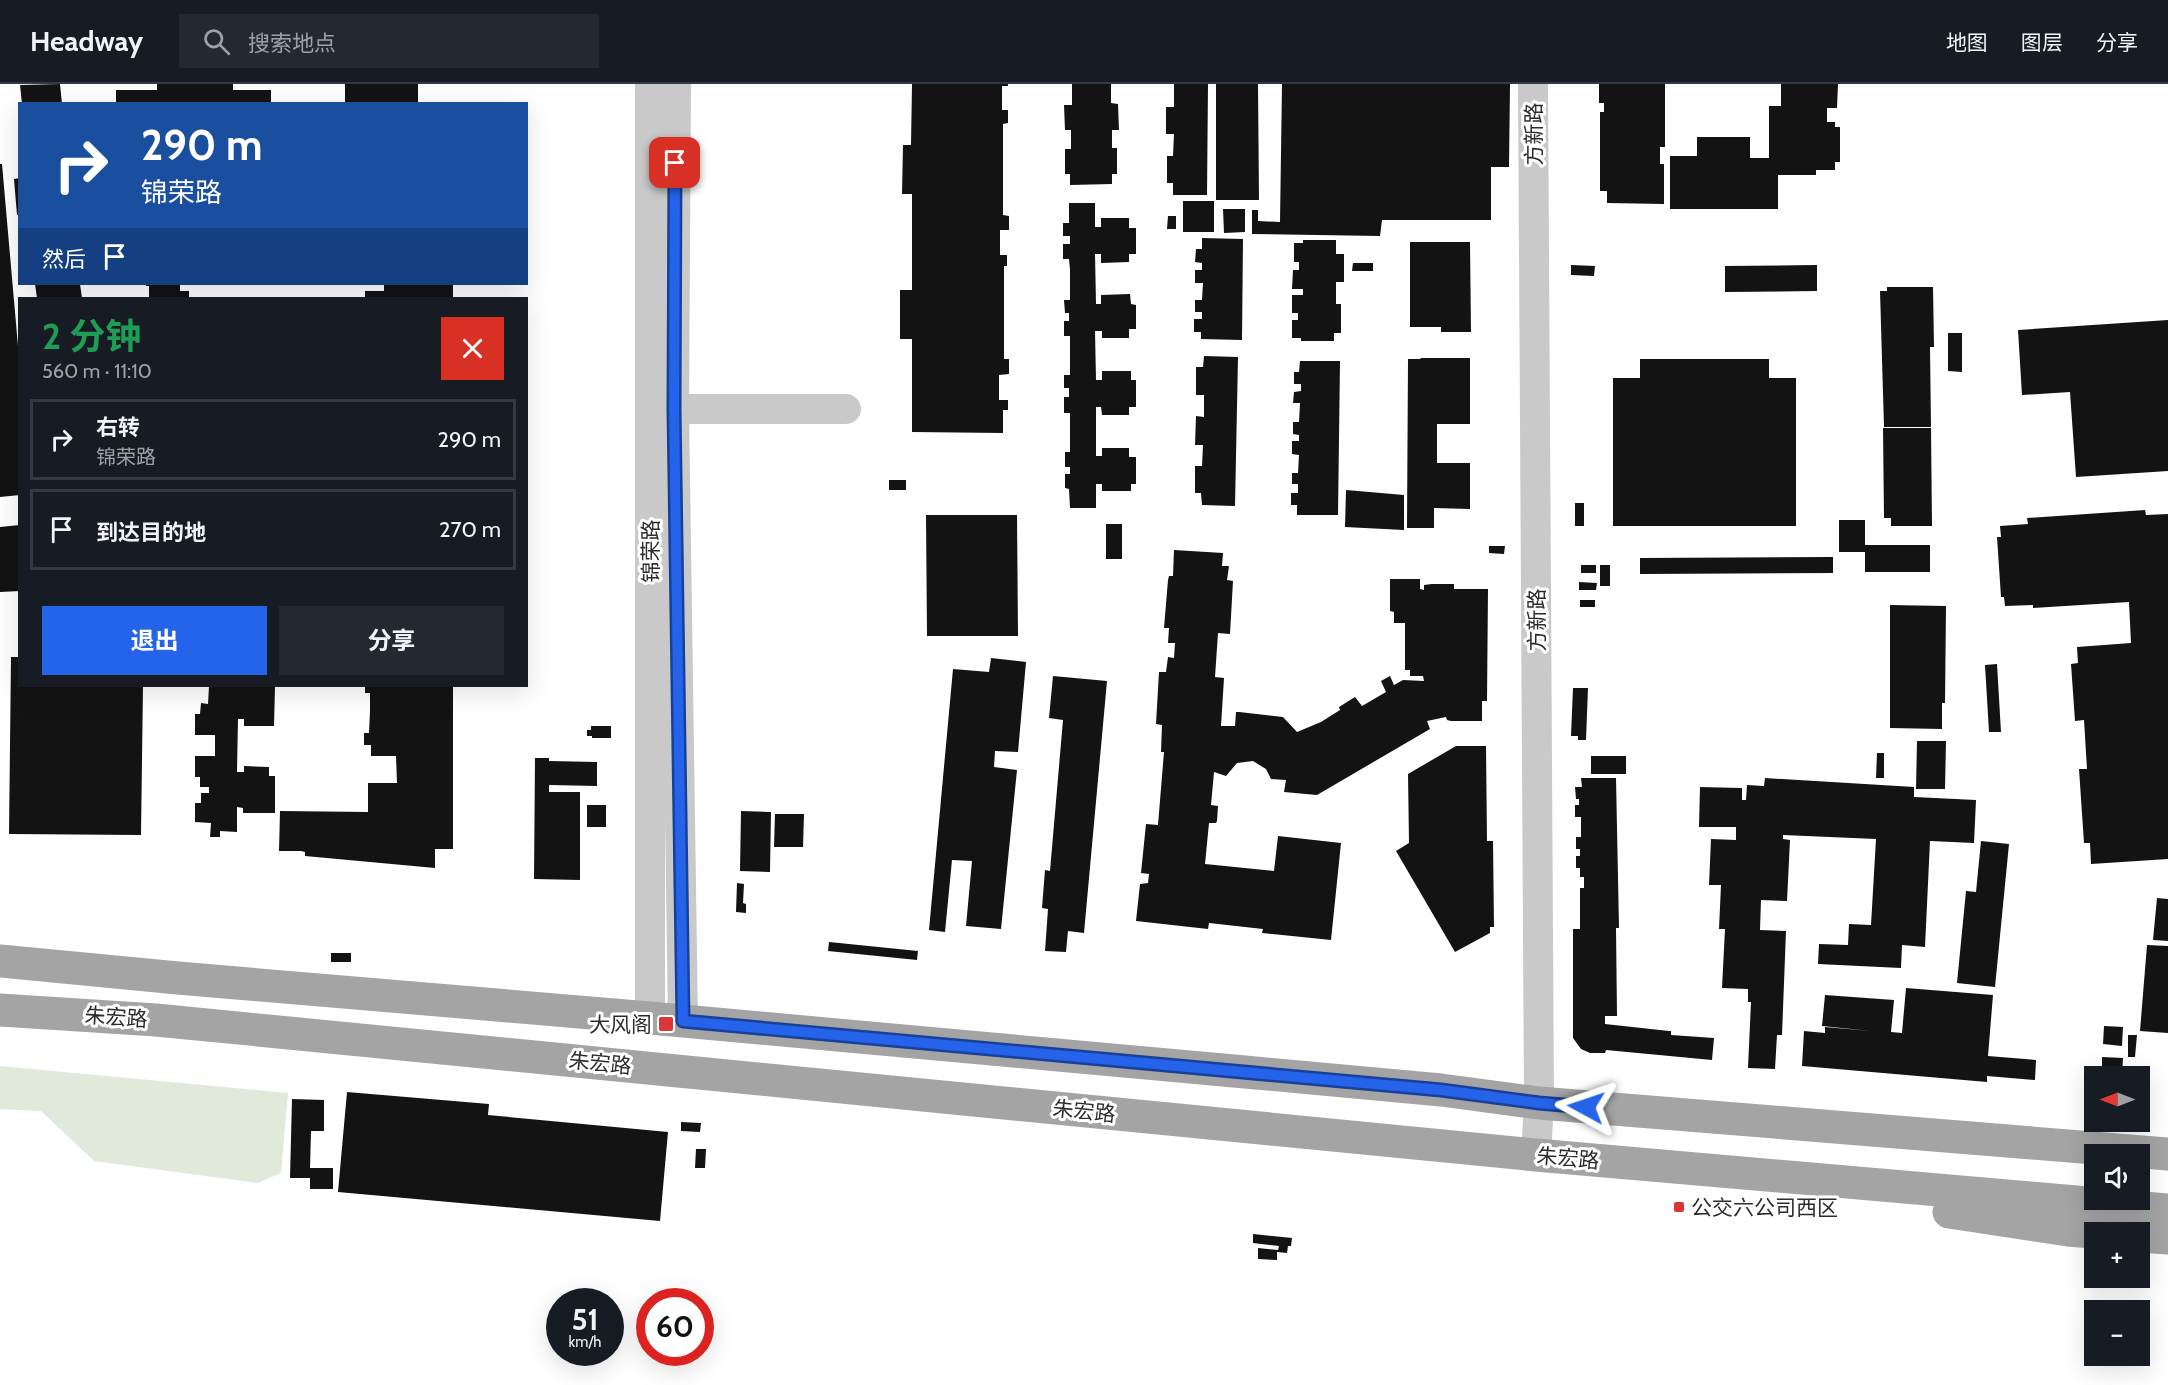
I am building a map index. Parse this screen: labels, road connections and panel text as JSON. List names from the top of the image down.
{
  "streets": {
    "main road": ["朱宏路"],
    "street": ["方新路", "锦荣路"]
  },
  "crossings": [
    ["方新路", "朱宏路"],
    ["锦荣路", "朱宏路"]
  ],
  "places": {
    "transit": ["大风阁", "公交六公司西区"]
  },
  "north": "left",
  "page": {
    "header": "Headway",
    "search": "搜索地点",
    "nav": ["地图", "图层", "分享"],
    "turn": ["290 m", "锦荣路"],
    "then": "然后",
    "heading": ["2 分钟", "560 m · 11:10"],
    "list": [
      {
        "name": "右转",
        "note": "锦荣路",
        "value": "290 m"
      },
      {
        "name": "到达目的地",
        "value": "270 m"
      }
    ],
    "buttons": ["退出", "分享"],
    "map_buttons": ["+", "−"],
    "speed": "51 km/h",
    "limit": "60"
  }
}
